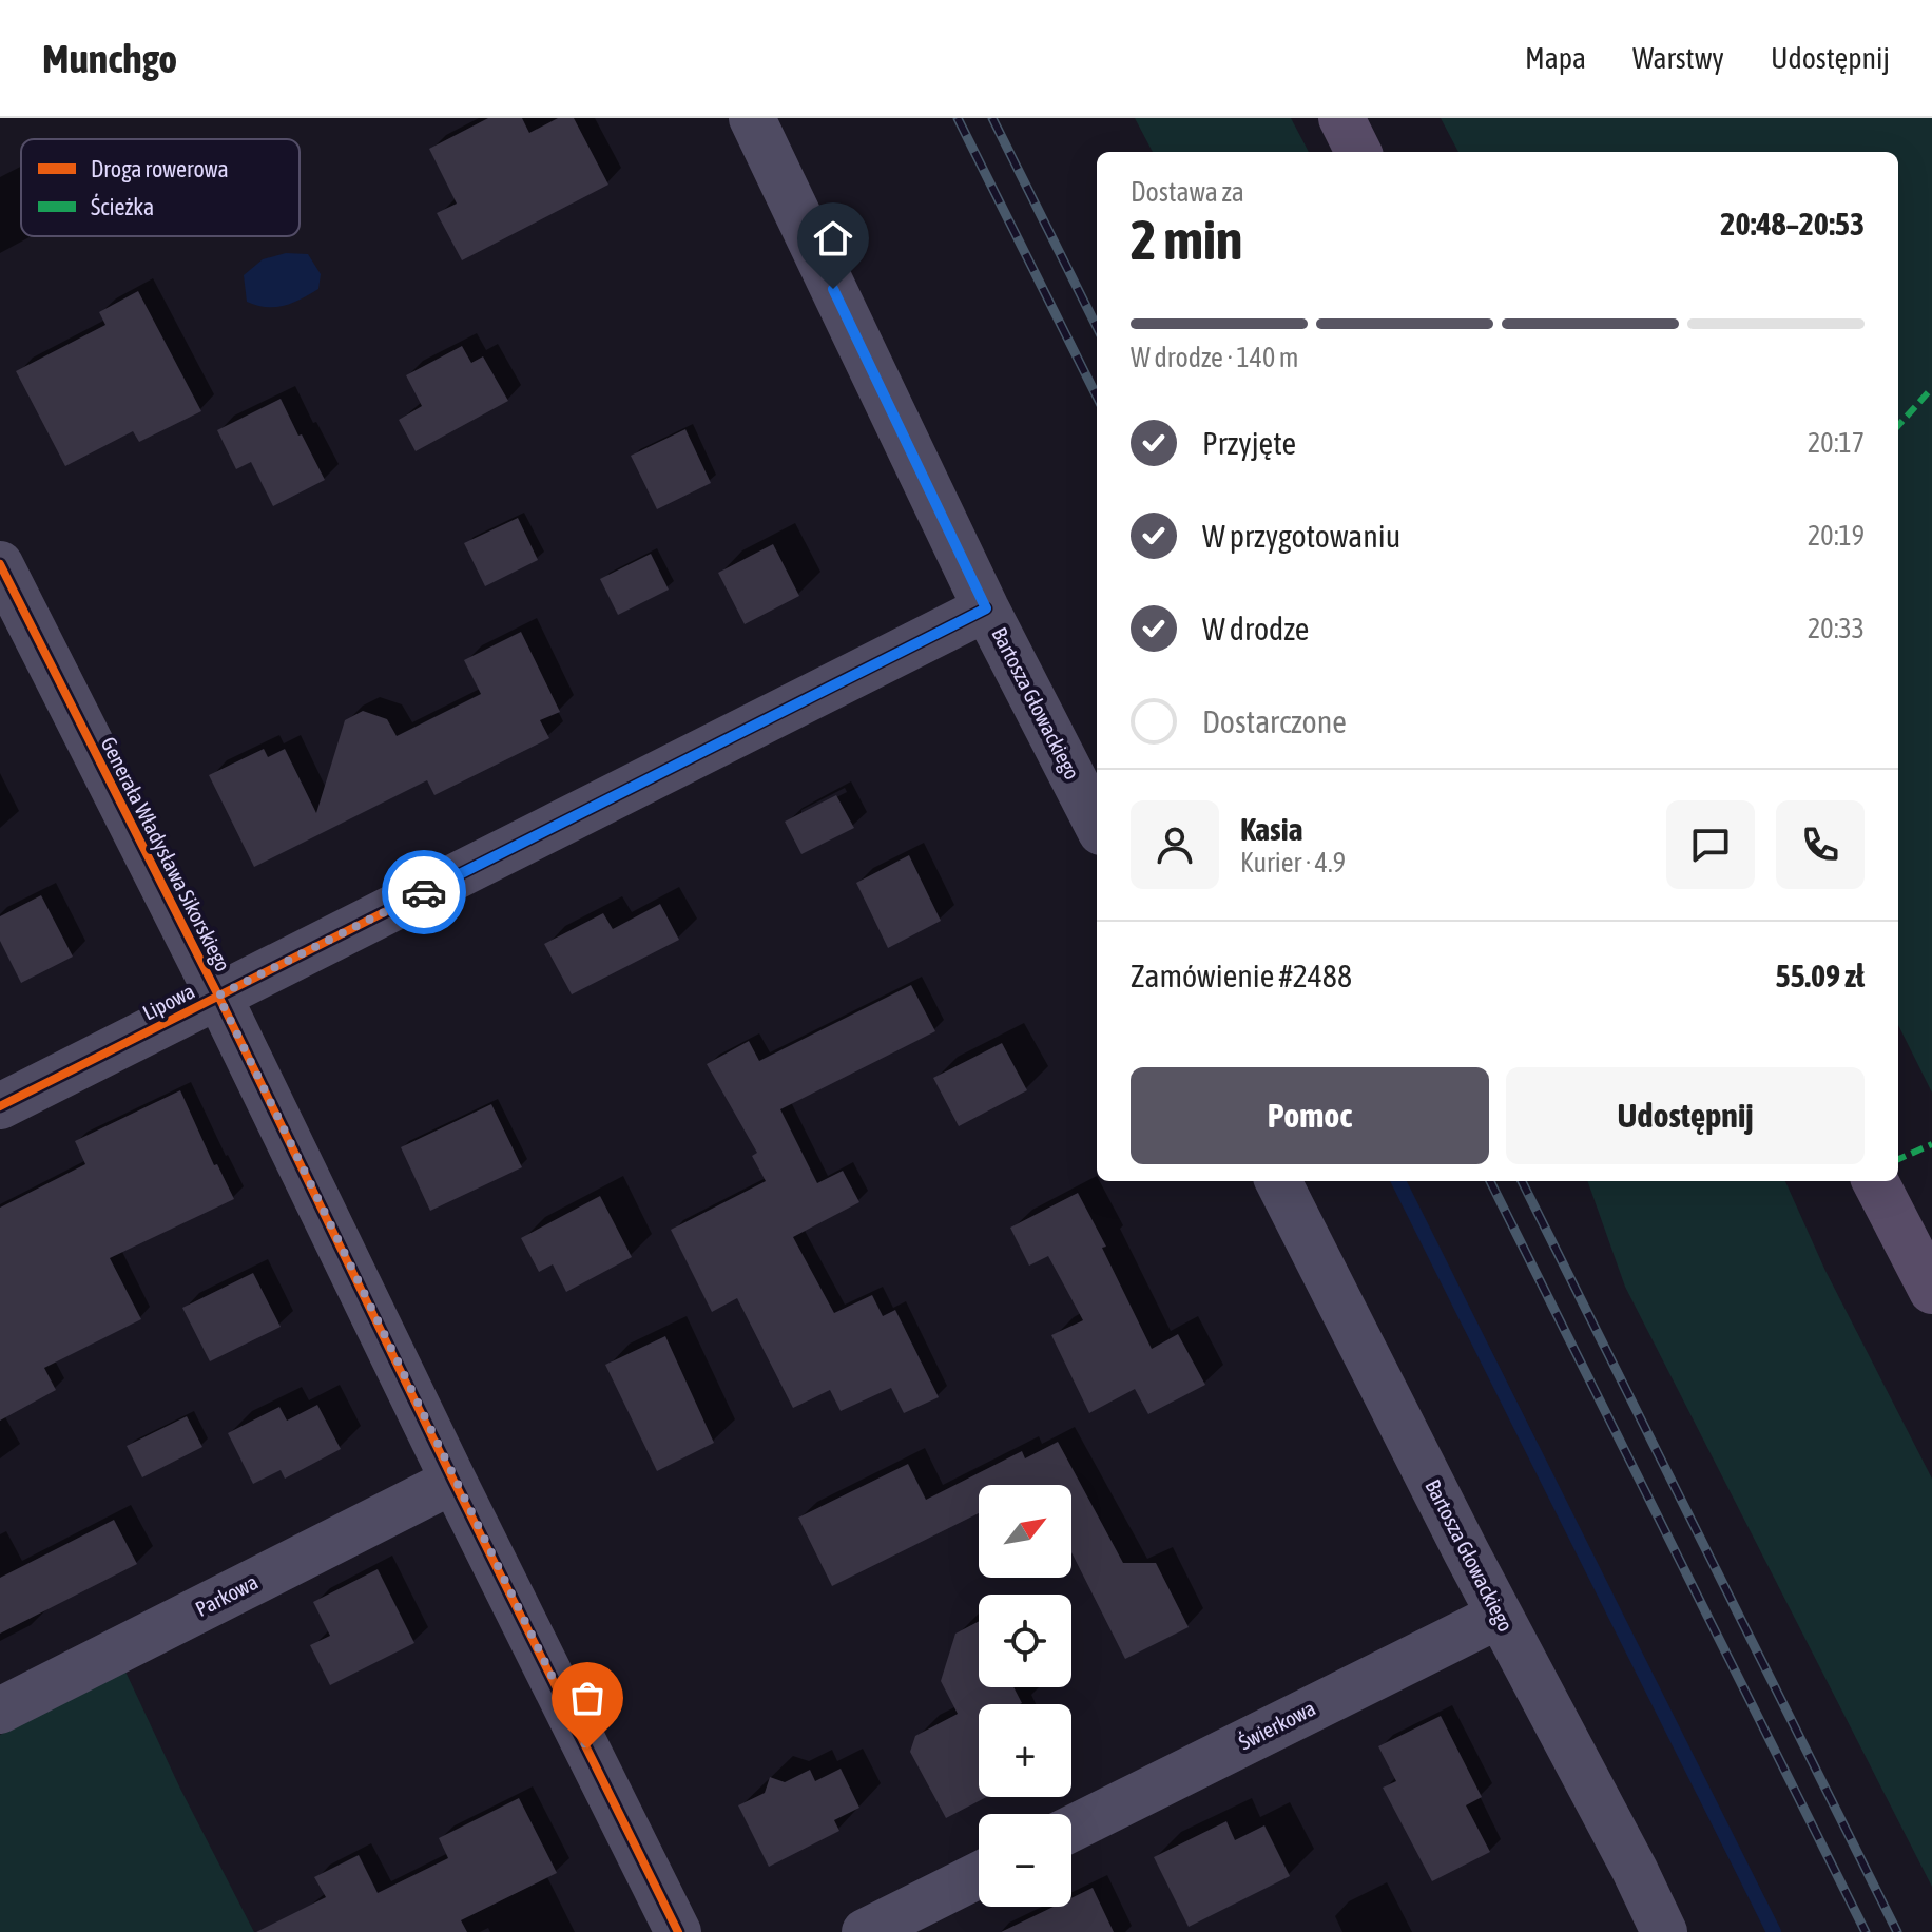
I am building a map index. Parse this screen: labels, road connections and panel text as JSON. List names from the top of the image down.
{
  "streets": {
    "street": [
      "Bartosza Głowackiego",
      "Generała Władysława Sikorskiego",
      "Lipowa",
      "Parkowa",
      "Świerkowa"
    ]
  },
  "crossings": [
    ["Bartosza Głowackiego", "Lipowa"],
    ["Bartosza Głowackiego", "Świerkowa"],
    ["Generała Władysława Sikorskiego", "Lipowa"],
    ["Generała Władysława Sikorskiego", "Parkowa"]
  ],
  "legend": ["Droga rowerowa", "Ścieżka"],
  "north": "top right",
  "page": {
    "header": "Munchgo",
    "nav": ["Mapa", "Warstwy", "Udostępnij"],
    "heading": ["2 min", "Dostawa za", "20:48–20:53"],
    "panel": [
      "Kasia",
      "Kurier · 4.9",
      "Zamówienie #2488",
      "55.09 zł"
    ],
    "bar": "W drodze · 140 m",
    "list": [
      ["Przyjęte", "20:17"],
      ["W przygotowaniu", "20:19"],
      ["W drodze", "20:33"],
      "Dostarczone"
    ],
    "buttons": ["Pomoc", "Udostępnij"],
    "map_buttons": ["+", "−"]
  }
}
